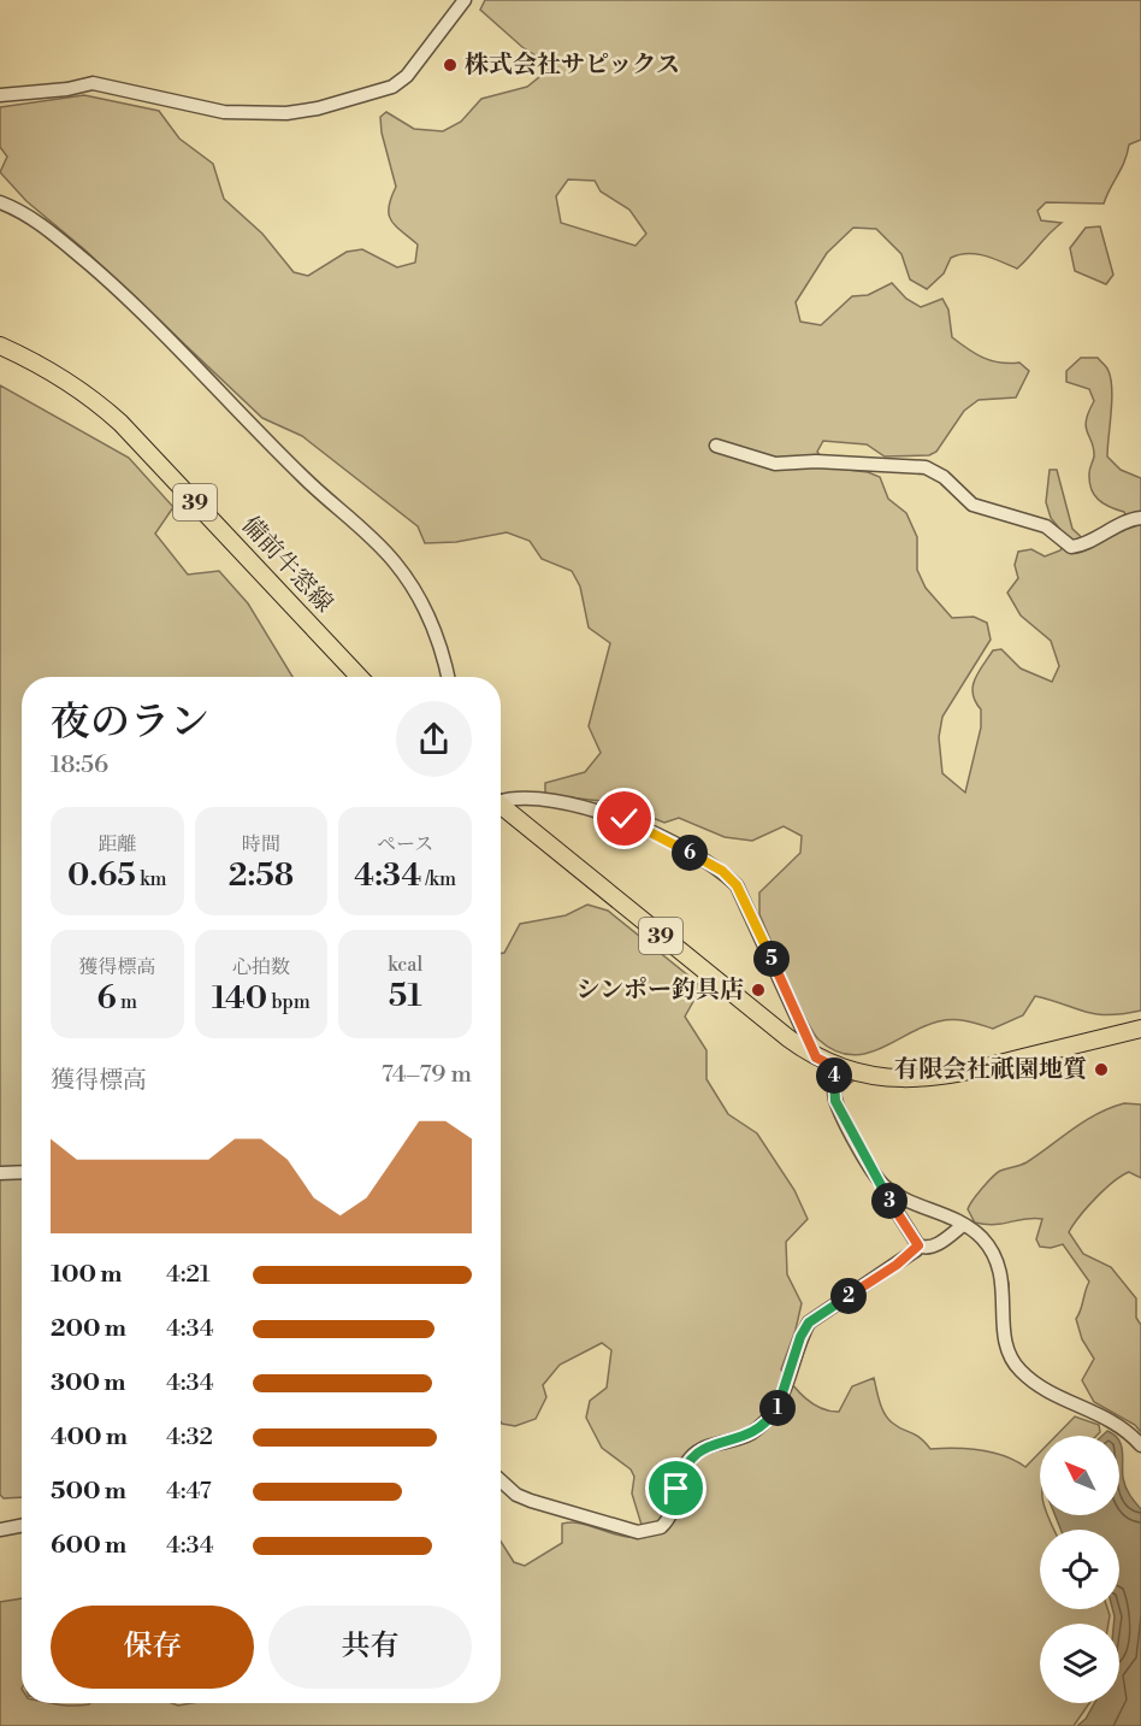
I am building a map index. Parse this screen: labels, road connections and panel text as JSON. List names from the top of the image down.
{
  "streets": {
    "main road": ["39", "備前牛窓線"]
  },
  "places": ["株式会社サピックス", "シンポー釣具店", "有限会社祇園地質"],
  "north": "top left",
  "page": {
    "heading": ["夜のラン", "18:56"],
    "stats": [
      ["距離", "0.65 km"],
      ["時間", "2:58"],
      ["ペース", "4:34 /km"],
      ["獲得標高", "6 m"],
      ["心拍数", "140 bpm"],
      ["kcal", "51"]
    ],
    "pins": [
      "6",
      "5",
      "4",
      "3",
      "2",
      "1"
    ],
    "chart": ["獲得標高", "74–79 m"],
    "list": [
      {
        "name": "100 m",
        "note": "4:21"
      },
      {
        "name": "200 m",
        "note": "4:34"
      },
      {
        "name": "300 m",
        "note": "4:34"
      },
      {
        "name": "400 m",
        "note": "4:32"
      },
      {
        "name": "500 m",
        "note": "4:47"
      },
      {
        "name": "600 m",
        "note": "4:34"
      }
    ],
    "buttons": ["保存", "共有"]
  }
}
